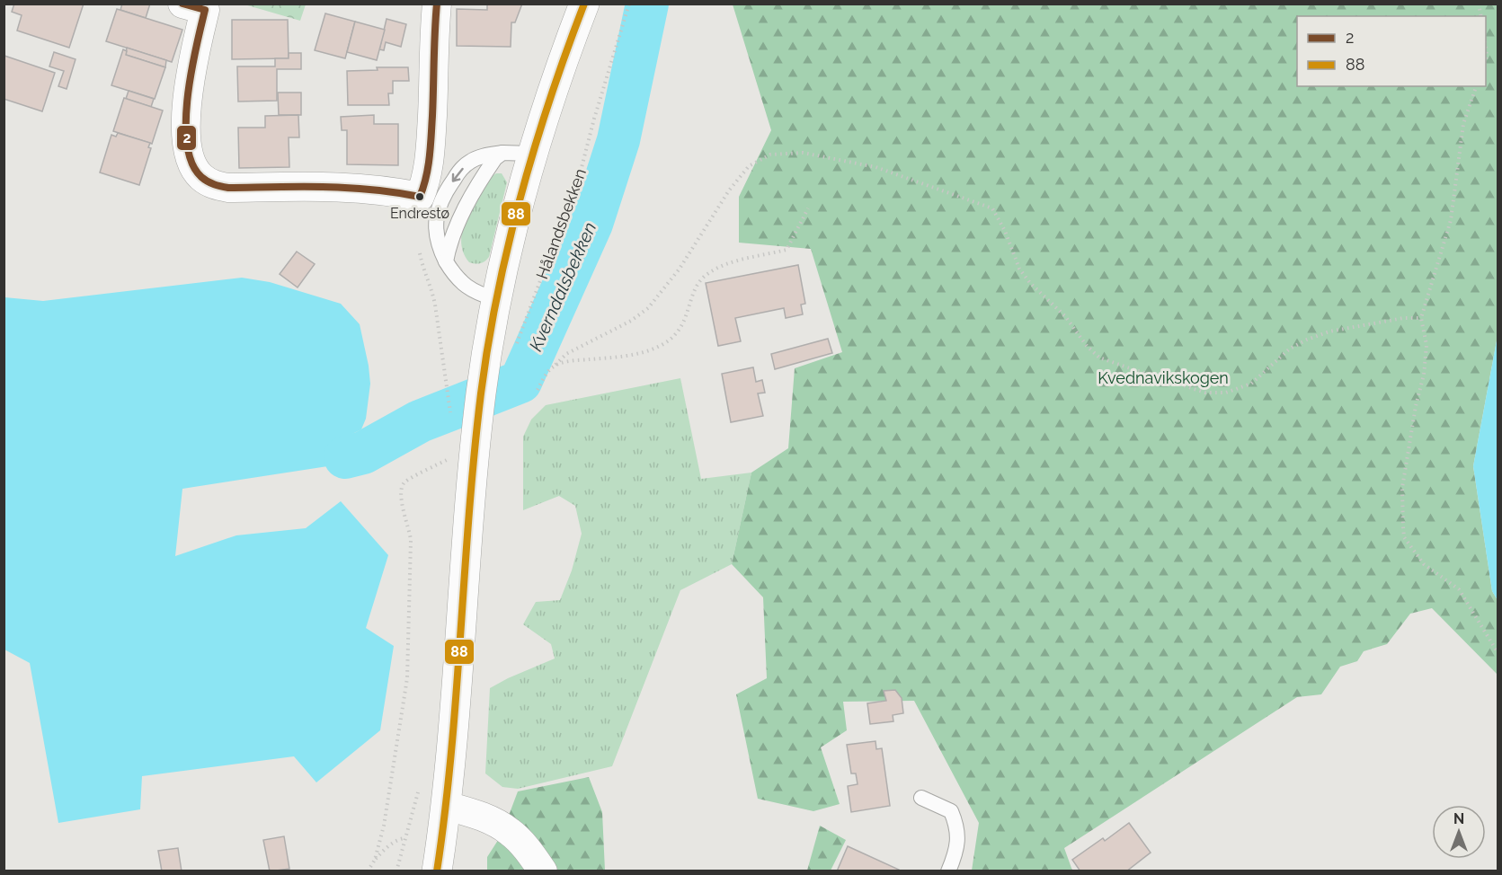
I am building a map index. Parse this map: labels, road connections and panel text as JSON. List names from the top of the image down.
{
  "streets": {
    "path": ["Hålandsbekken"]
  },
  "water": ["Kverndalsbekken"],
  "parks": ["Kvednavikskogen"],
  "places": ["Endrestø"],
  "lines": ["transit line 2", "transit line 88"],
  "legend": ["2", "88"],
  "north": "top"
}
